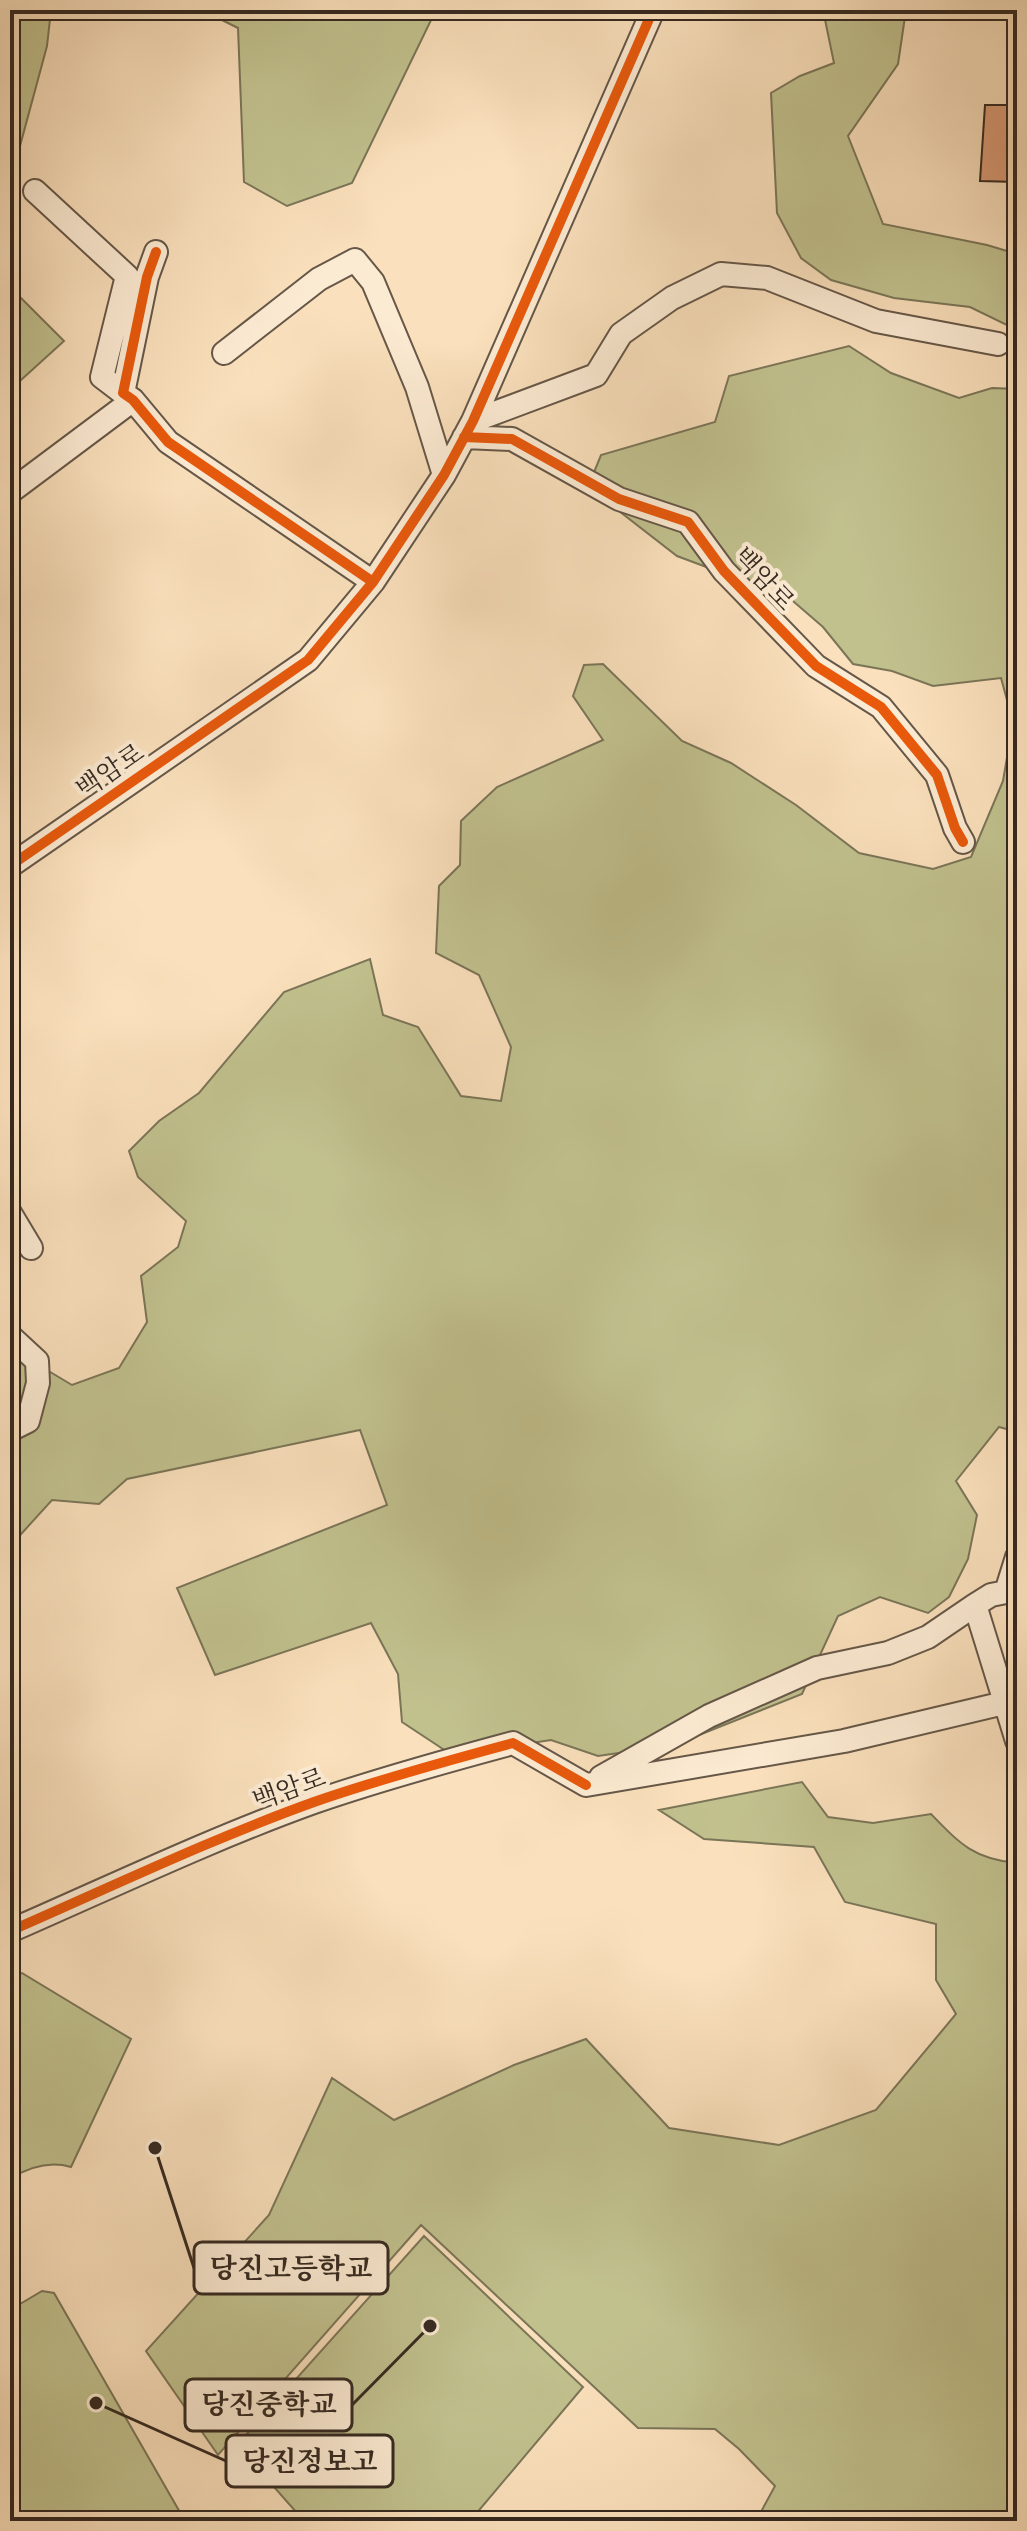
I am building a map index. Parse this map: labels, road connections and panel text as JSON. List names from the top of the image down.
{
  "streets": {
    "street": ["백암로"]
  },
  "places": ["당진고등학교", "당진중학교", "당진정보고"]
}
